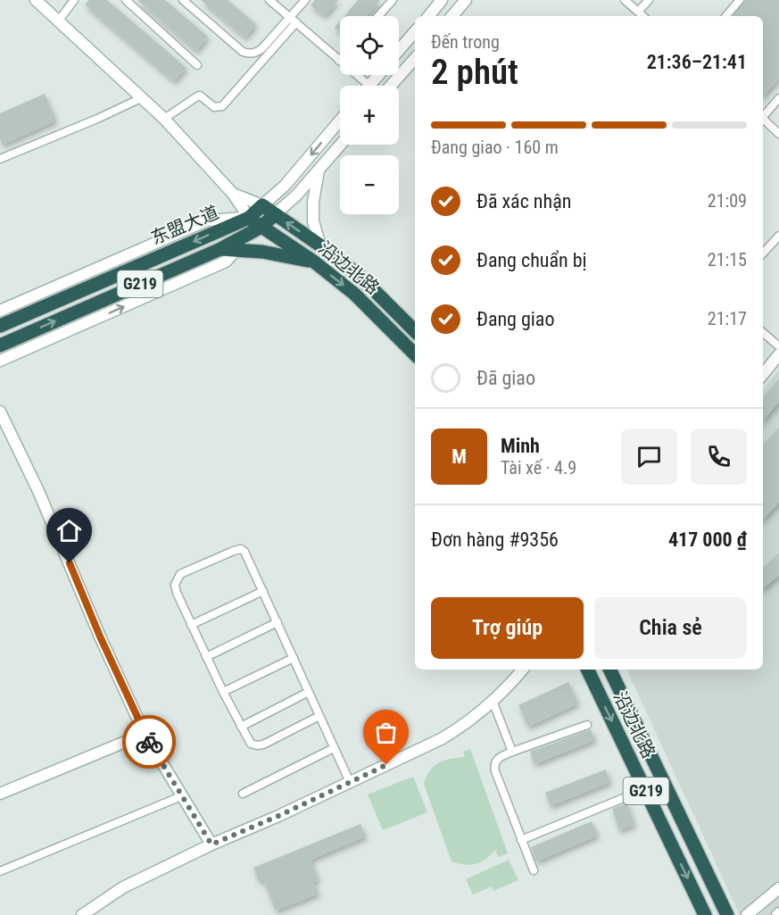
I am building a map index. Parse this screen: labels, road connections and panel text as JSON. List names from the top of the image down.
{
  "streets": {
    "highway": ["东盟大道", "沿边北路", "G219"]
  },
  "crossings": [
    ["东盟大道", "沿边北路"]
  ],
  "page": {
    "map_buttons": ["+", "−"],
    "heading": ["2 phút", "Đến trong", "21:36–21:41"],
    "panel": [
      "Minh",
      "Tài xế · 4.9",
      "Đơn hàng #9356",
      "417 000 ₫"
    ],
    "bar": "Đang giao · 160 m",
    "list": [
      ["Đã xác nhận", "21:09"],
      ["Đang chuẩn bị", "21:15"],
      ["Đang giao", "21:17"],
      "Đã giao"
    ],
    "round": "M",
    "buttons": ["Trợ giúp", "Chia sẻ"]
  }
}
